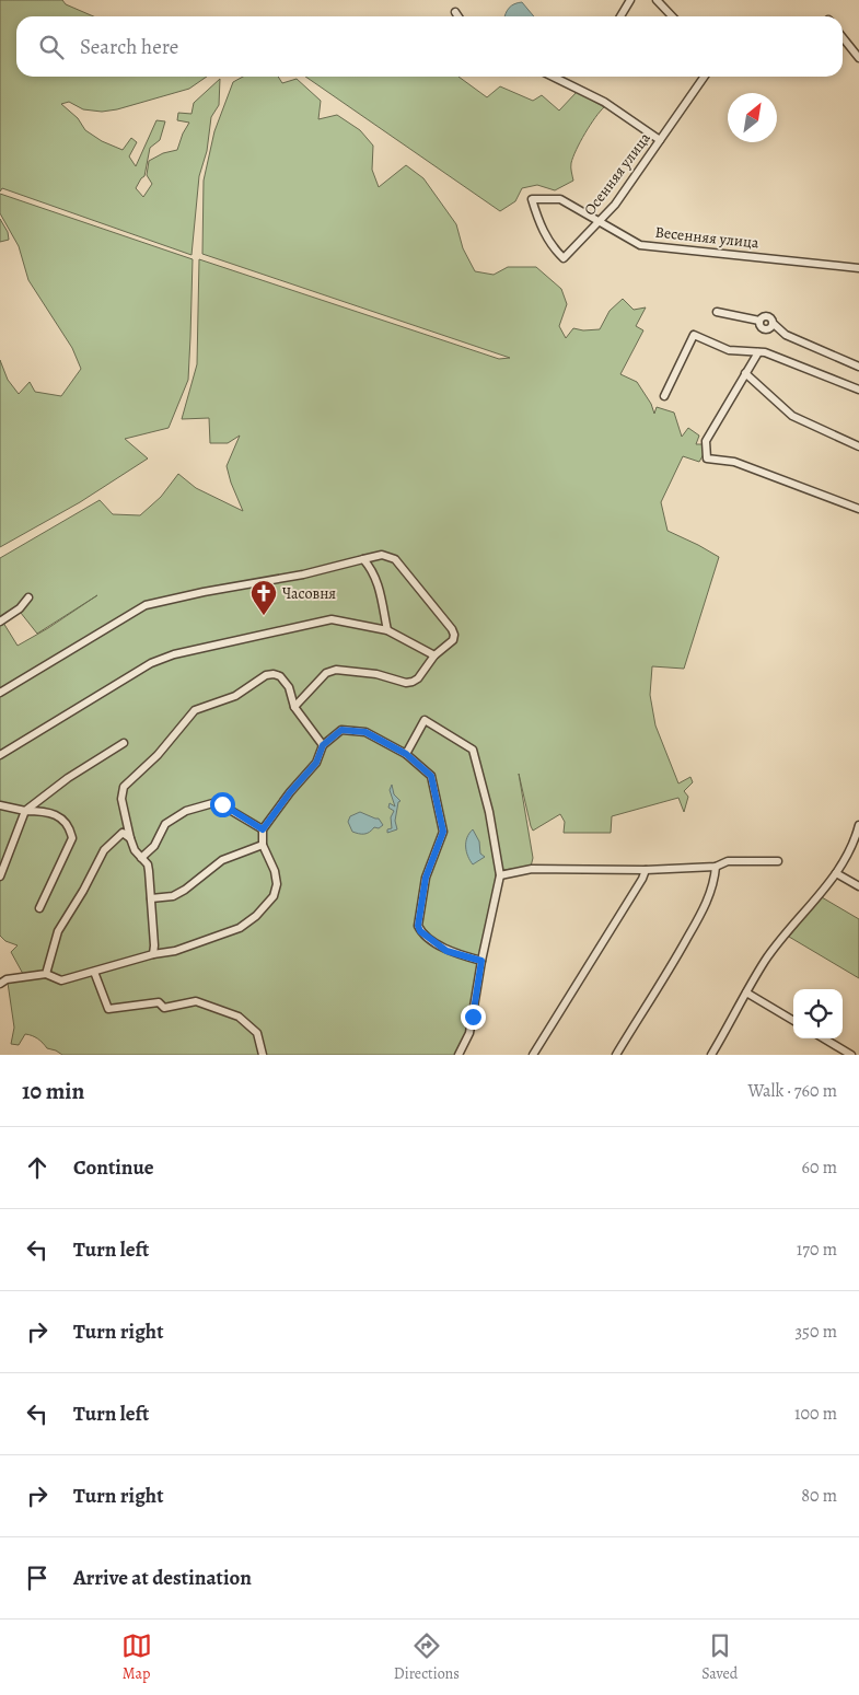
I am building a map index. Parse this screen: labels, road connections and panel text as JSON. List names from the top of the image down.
{
  "streets": {
    "street": ["Осенняя улица", "Весенняя улица"]
  },
  "crossings": [
    ["Осенняя улица", "Весенняя улица"]
  ],
  "places": {
    "church": ["Часовня"]
  },
  "north": "top right",
  "page": {
    "search": "Search here",
    "heading": ["10 min", "Walk · 760 m"],
    "list": [
      ["Continue", "60 m"],
      ["Turn left", "170 m"],
      ["Turn right", "350 m"],
      ["Turn left", "100 m"],
      ["Turn right", "80 m"],
      "Arrive at destination"
    ],
    "nav": ["Map", "Directions", "Saved"]
  }
}
